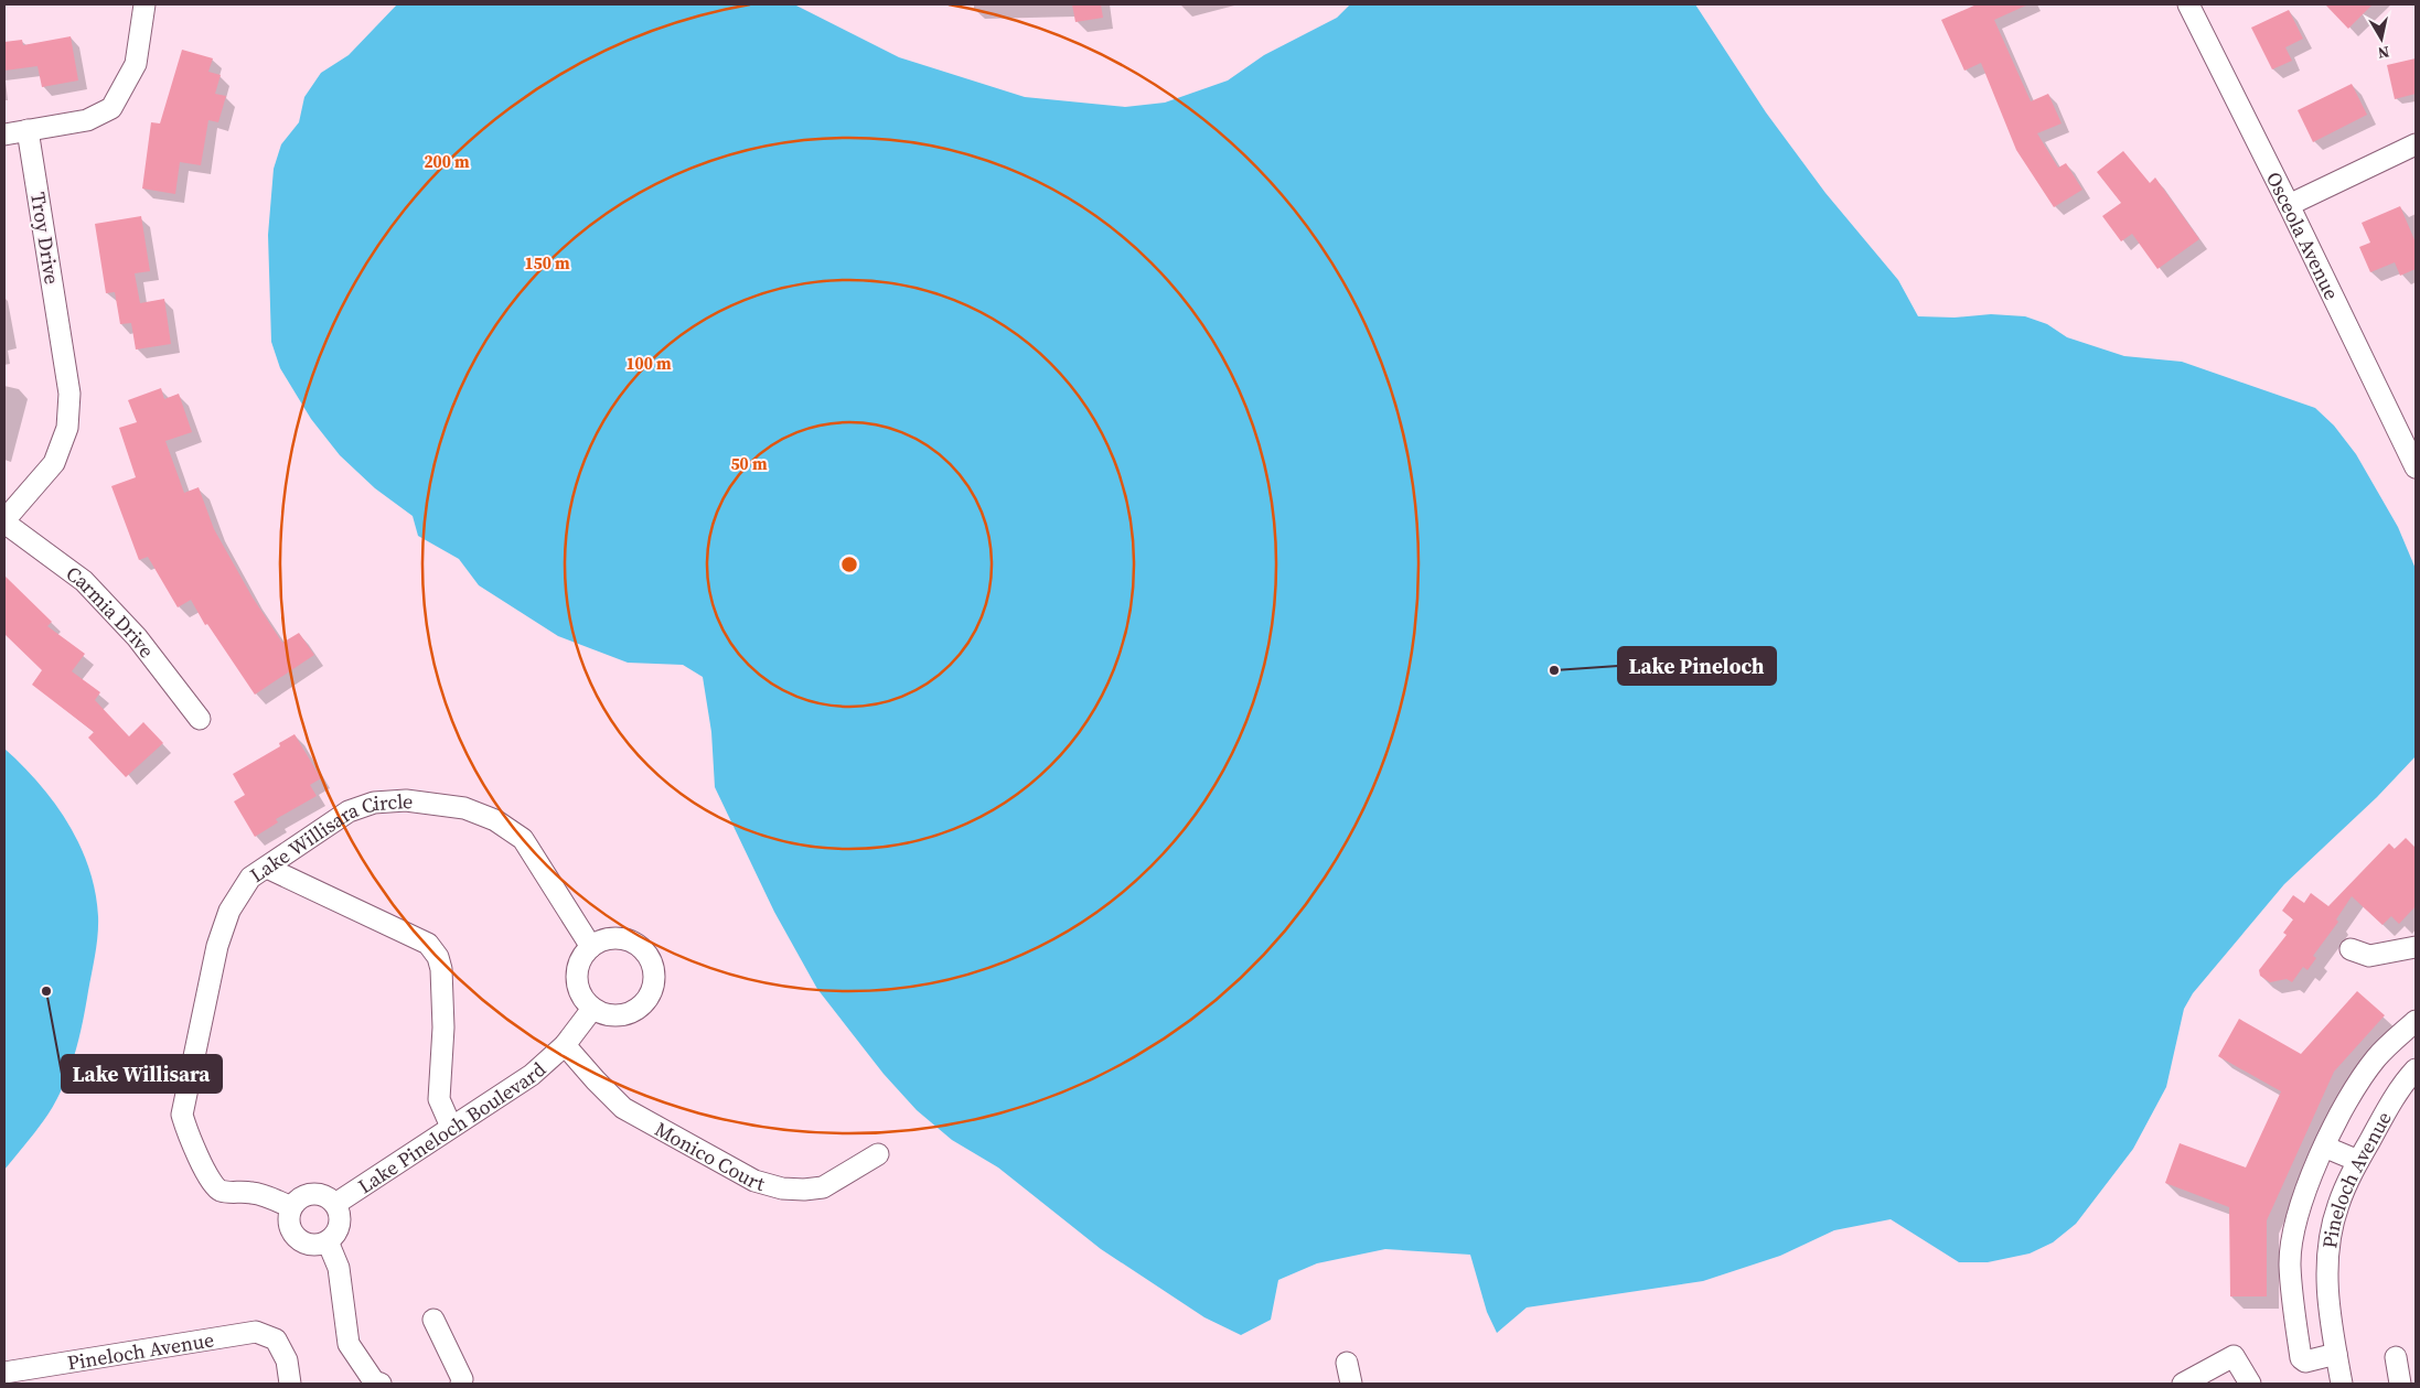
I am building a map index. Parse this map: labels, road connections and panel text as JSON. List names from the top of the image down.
{
  "streets": {
    "street": [
      "Osceola Avenue",
      "Troy Drive",
      "Carmia Drive",
      "Lake Willisara Circle",
      "Lake Pineloch Boulevard",
      "Monico Court",
      "Pineloch Avenue"
    ]
  },
  "crossings": [
    ["Troy Drive", "Carmia Drive"],
    ["Lake Willisara Circle", "Lake Pineloch Boulevard"],
    ["Lake Pineloch Boulevard", "Monico Court"]
  ],
  "places": ["Lake Pineloch", "Lake Willisara"],
  "north": "bottom",
  "rings": [
    "200 m",
    "150 m",
    "100 m",
    "50 m"
  ]
}
